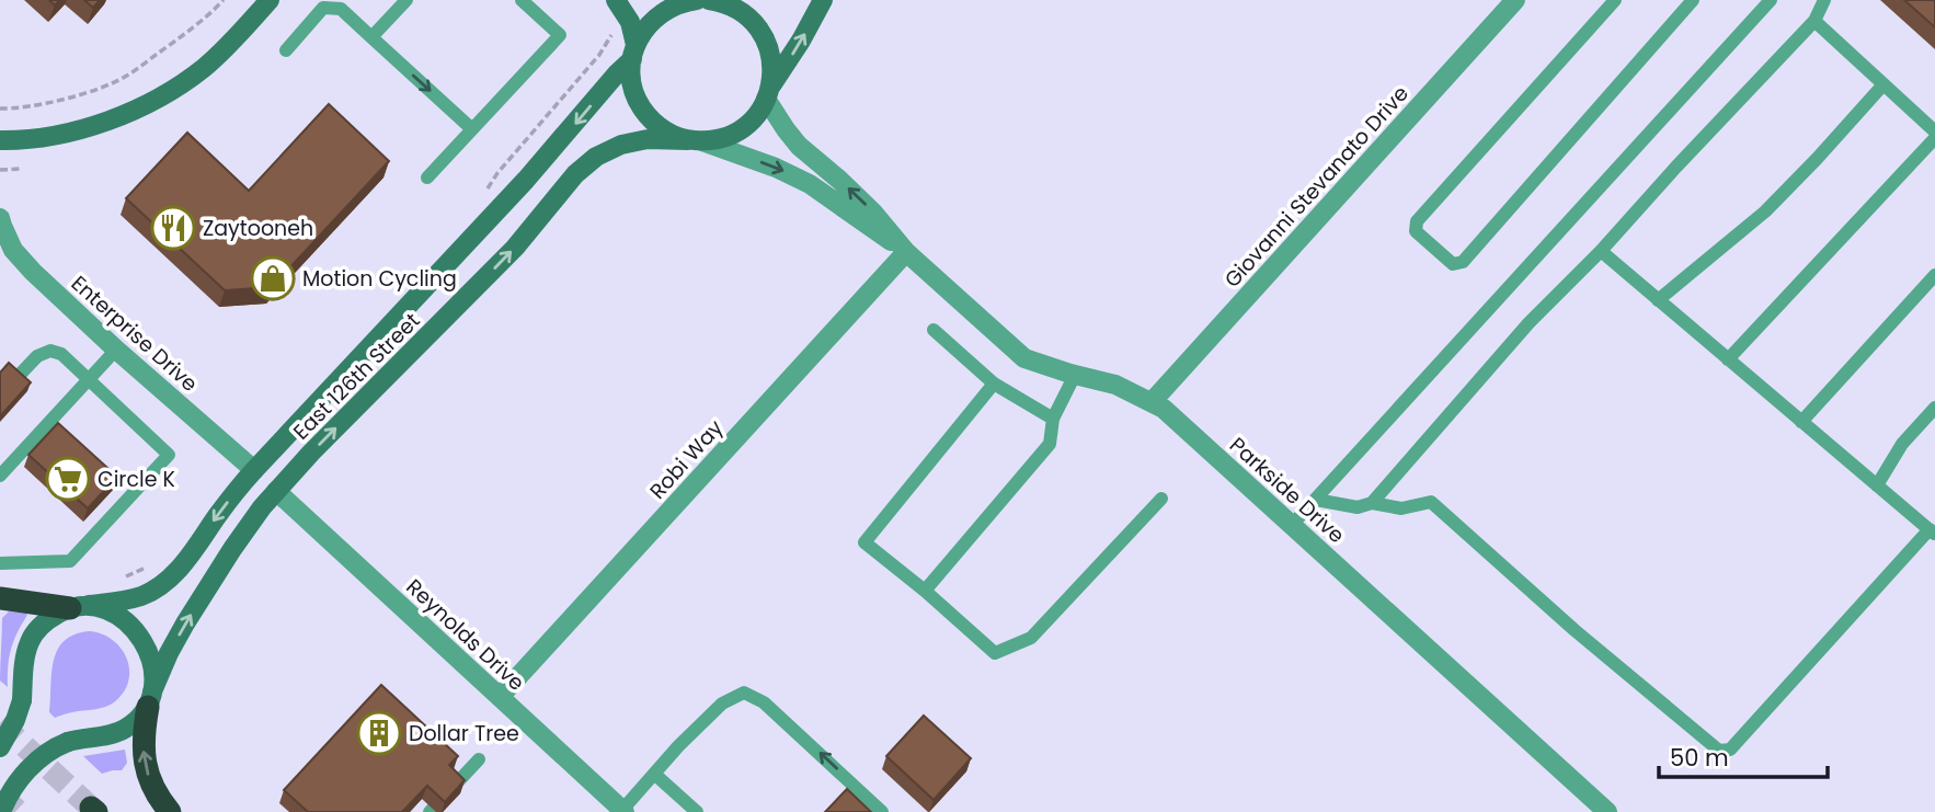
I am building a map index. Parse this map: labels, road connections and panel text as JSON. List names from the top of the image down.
{
  "streets": {
    "main road": ["East 126th Street"],
    "street": [
      "Giovanni Stevanato Drive",
      "Enterprise Drive",
      "Robi Way",
      "Parkside Drive",
      "Reynolds Drive"
    ]
  },
  "crossings": [
    ["Giovanni Stevanato Drive", "Parkside Drive"],
    ["Enterprise Drive", "East 126th Street"],
    ["East 126th Street", "Parkside Drive"],
    ["East 126th Street", "Reynolds Drive"],
    ["Robi Way", "Parkside Drive"],
    ["Robi Way", "Reynolds Drive"]
  ],
  "places": {
    "restaurant": ["Zaytooneh"],
    "shop": ["Motion Cycling"],
    "supermarket": ["Circle K"],
    "building": ["Dollar Tree"]
  },
  "scale_bar": "50 m"
}
